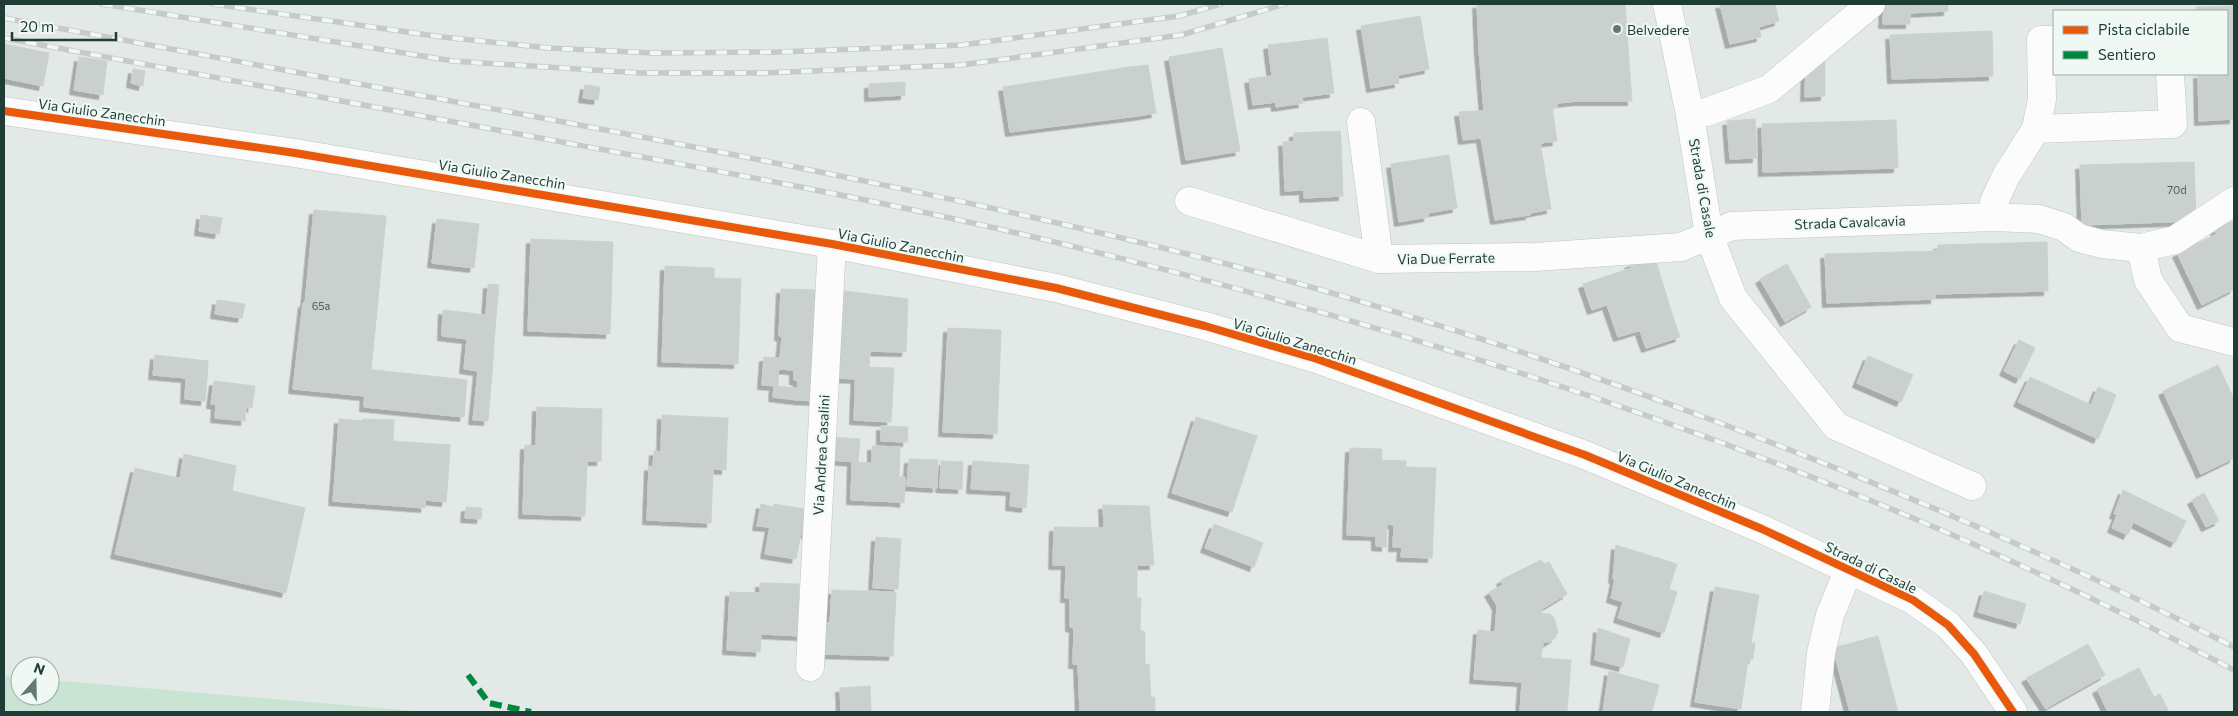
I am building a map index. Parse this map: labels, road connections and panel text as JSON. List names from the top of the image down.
{
  "streets": {
    "street": [
      "Via Giulio Zanecchin",
      "Strada di Casale",
      "Strada Cavalcavia",
      "Via Due Ferrate",
      "Via Andrea Casalini"
    ]
  },
  "crossings": [
    ["Via Giulio Zanecchin", "Strada di Casale"],
    ["Via Giulio Zanecchin", "Via Andrea Casalini"],
    ["Strada di Casale", "Strada Cavalcavia"],
    ["Strada di Casale", "Via Due Ferrate"],
    ["Strada Cavalcavia", "Via Due Ferrate"]
  ],
  "places": ["Belvedere"],
  "house_numbers": ["70d", "65a"],
  "legend": ["Pista ciclabile", "Sentiero"],
  "scale_bar": "20 m",
  "north": "top"
}
